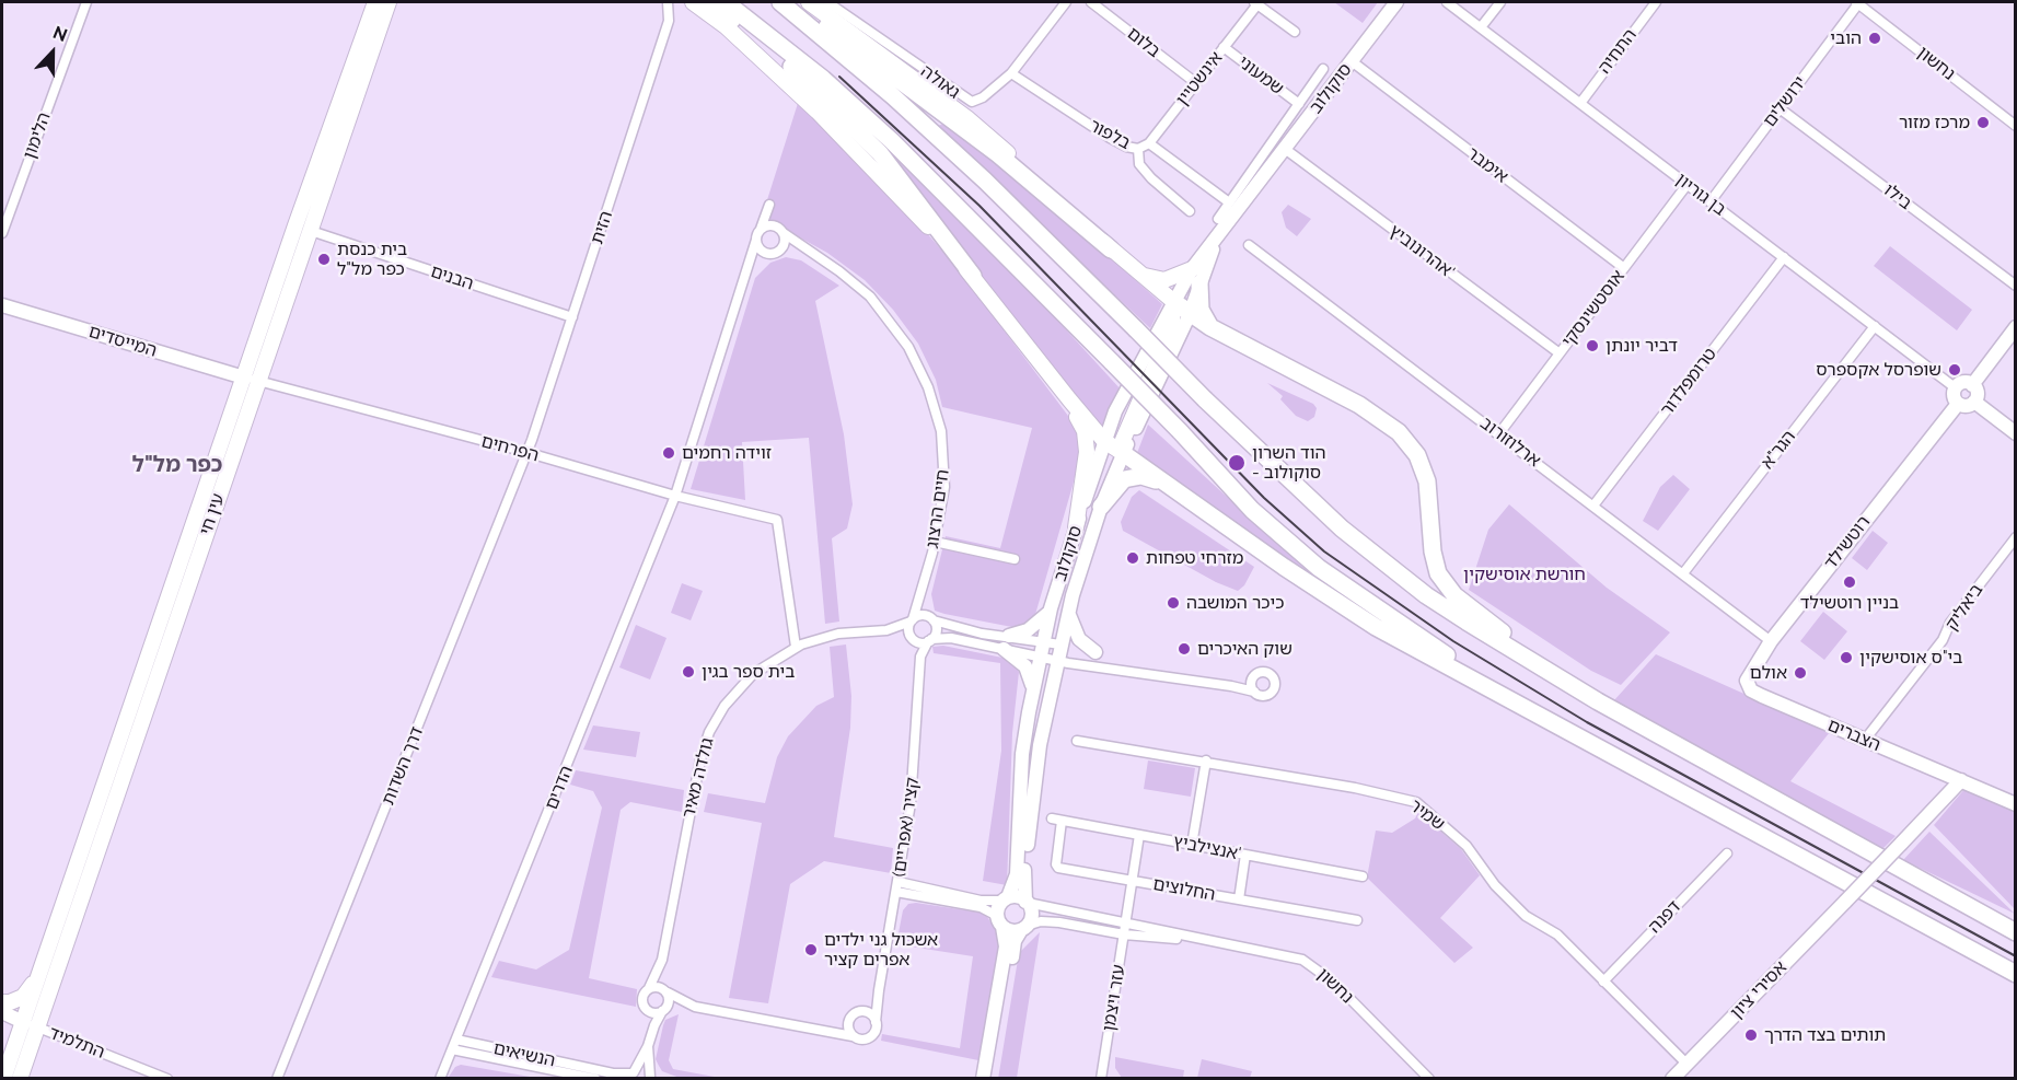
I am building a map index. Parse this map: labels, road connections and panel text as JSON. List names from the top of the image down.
{
  "streets": {
    "main road": ["עין חי"],
    "street": [
      "בלום",
      "התחיה",
      "נחשון",
      "שמעוני",
      "אינשטיין",
      "גאולה",
      "סוקולוב",
      "ירושלים",
      "בלפור",
      "הלימון",
      "אימבר",
      "בן גוריון",
      "בילו",
      "הזית",
      "אהרונוביץ'",
      "הבנים",
      "אוסטשינסקי",
      "המייסדים",
      "טרומפלדור",
      "ארלוזורוב",
      "הפרחים",
      "הגר\"א",
      "חיים הרצוג",
      "רוטשילד",
      "ביאליק",
      "הצברים",
      "דרך השדות",
      "גולדה מאיר",
      "הדרים",
      "שמיר",
      "קציר (אפריים)",
      "אנצילביץ'",
      "החלוצים",
      "דפנה",
      "אסירי ציון",
      "עזר ויצמן",
      "התלמיד",
      "הנשיאים"
    ]
  },
  "crossings": [
    ["בלום", "אינשטיין"],
    ["התחיה", "בן גוריון"],
    ["נחשון", "סוקולוב"],
    ["נחשון", "ירושלים"],
    ["נחשון", "עזר ויצמן"],
    ["שמעוני", "אינשטיין"],
    ["אינשטיין", "בלפור"],
    ["גאולה", "בלפור"],
    ["סוקולוב", "אימבר"],
    ["סוקולוב", "אהרונוביץ'"],
    ["ירושלים", "בן גוריון"],
    ["ירושלים", "בילו"],
    ["אימבר", "אוסטשינסקי"],
    ["בן גוריון", "אוסטשינסקי"],
    ["בן גוריון", "טרומפלדור"],
    ["בן גוריון", "הגר\"א"],
    ["בן גוריון", "רוטשילד"],
    ["הזית", "הבנים"],
    ["הזית", "הפרחים"],
    ["הזית", "דרך השדות"],
    ["אהרונוביץ'", "אוסטשינסקי"],
    ["הבנים", "עין חי"],
    ["אוסטשינסקי", "ארלוזורוב"],
    ["המייסדים", "הפרחים"],
    ["המייסדים", "עין חי"],
    ["טרומפלדור", "ארלוזורוב"],
    ["ארלוזורוב", "הגר\"א"],
    ["ארלוזורוב", "רוטשילד"],
    ["הפרחים", "עין חי"],
    ["הפרחים", "דרך השדות"],
    ["הפרחים", "גולדה מאיר"],
    ["הפרחים", "הדרים"],
    ["חיים הרצוג", "גולדה מאיר"],
    ["חיים הרצוג", "קציר (אפריים)"],
    ["עין חי", "התלמיד"],
    ["רוטשילד", "הצברים"],
    ["ביאליק", "הצברים"],
    ["הצברים", "אסירי ציון"],
    ["גולדה מאיר", "קציר (אפריים)"],
    ["הדרים", "הנשיאים"],
    ["שמיר", "דפנה"],
    ["שמיר", "אסירי ציון"],
    ["אנצילביץ'", "החלוצים"],
    ["אנצילביץ'", "עזר ויצמן"],
    ["החלוצים", "עזר ויצמן"]
  ],
  "districts": ["כפר מל\"ל"],
  "parks": ["חורשת אוסישקין"],
  "places": [
    "הובי",
    "מרכז מזור",
    "בית כנסת כפר מל\"ל",
    "דביר יונתן",
    "שופרסל אקספרס",
    "זוידה רחמים",
    "הוד השרון - סוקולוב",
    "מזרחי טפחות",
    "בניין רוטשילד",
    "כיכר המושבה",
    "שוק האיכרים",
    "בי\"ס אוסישקין",
    "בית ספר בגין",
    "אולם",
    "אשכול גני ילדים אפרים קציר",
    "תותים בצד הדרך"
  ],
  "north": "top"
}
